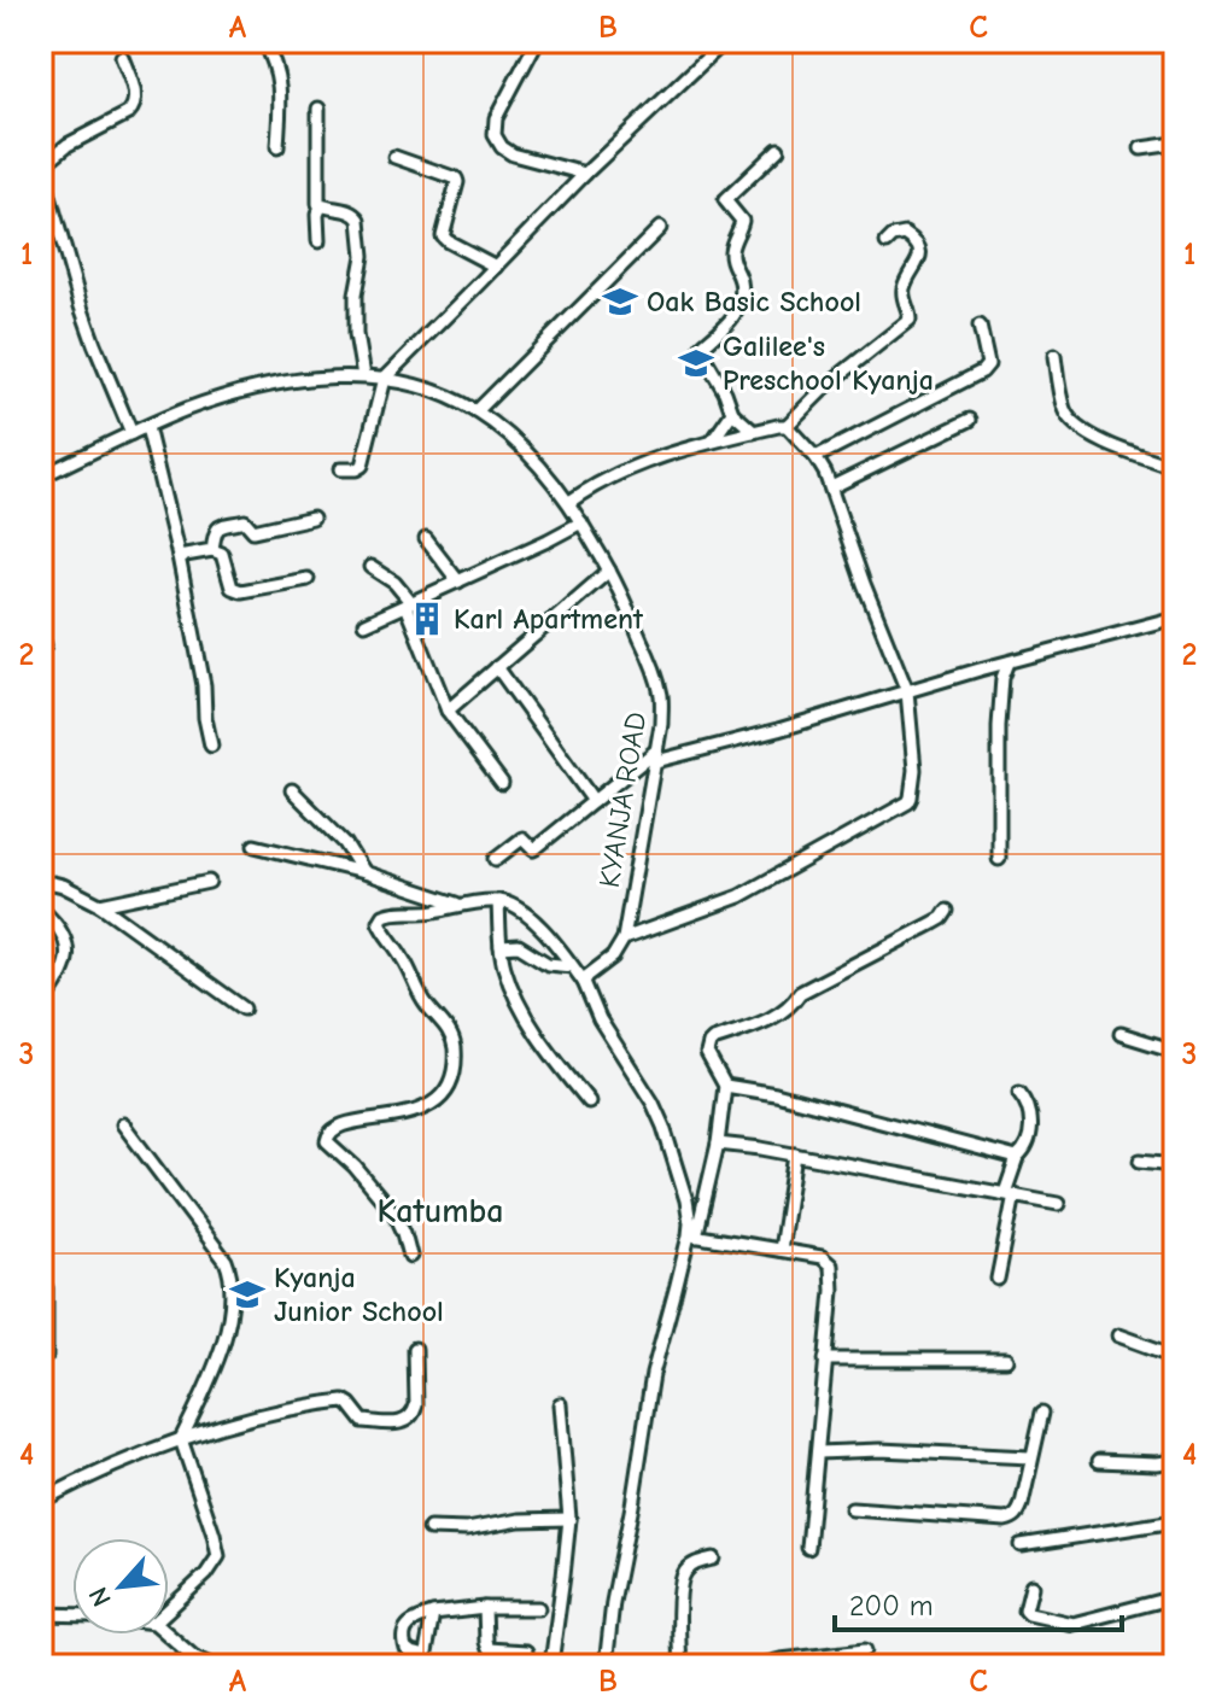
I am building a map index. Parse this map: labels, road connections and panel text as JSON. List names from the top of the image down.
{
  "streets": {
    "street": ["KYANJA ROAD"]
  },
  "districts": ["Katumba"],
  "places": {
    "school or university": ["Oak Basic School", "Galilee's Preschool Kyanja", "Kyanja Junior School"],
    "building": ["Karl Apartment"]
  },
  "scale_bar": "200 m",
  "north": "bottom left",
  "grid": {
    "columns": ["A", "B", "C"],
    "rows": [
      "1",
      "2",
      "3",
      "4"
    ]
  }
}
